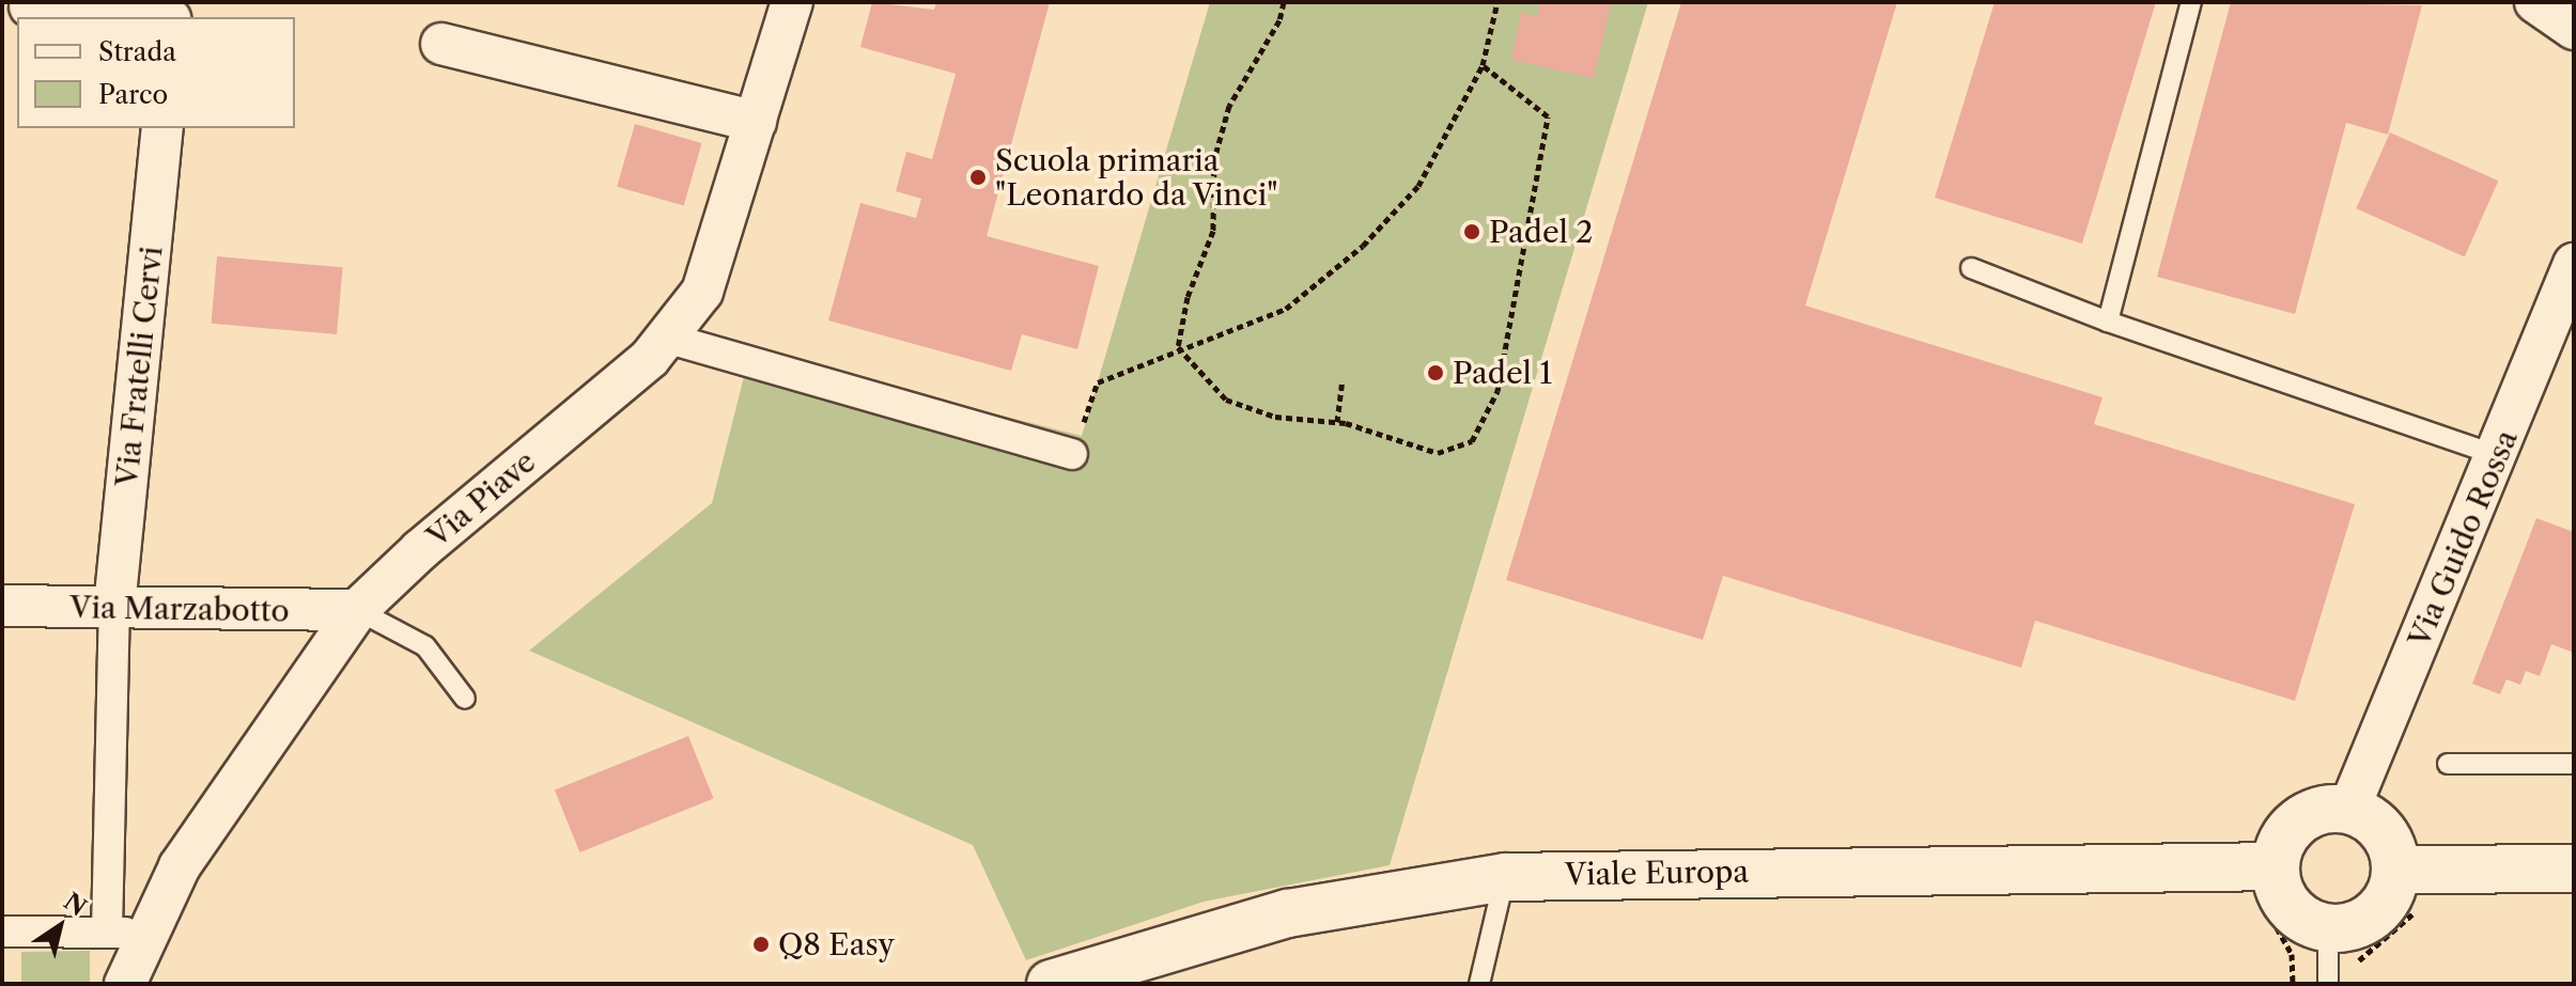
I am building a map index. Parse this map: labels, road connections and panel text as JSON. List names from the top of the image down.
{
  "streets": {
    "street": [
      "Via Fratelli Cervi",
      "Via Piave",
      "Via Guido Rossa",
      "Via Marzabotto",
      "Viale Europa"
    ]
  },
  "crossings": [
    ["Via Fratelli Cervi", "Via Marzabotto"],
    ["Via Piave", "Via Marzabotto"],
    ["Via Guido Rossa", "Viale Europa"]
  ],
  "places": [
    "Scuola primaria \"Leonardo da Vinci\"",
    "Padel 2",
    "Padel 1",
    "Q8 Easy"
  ],
  "legend": ["Strada", "Parco"],
  "north": "top right"
}
